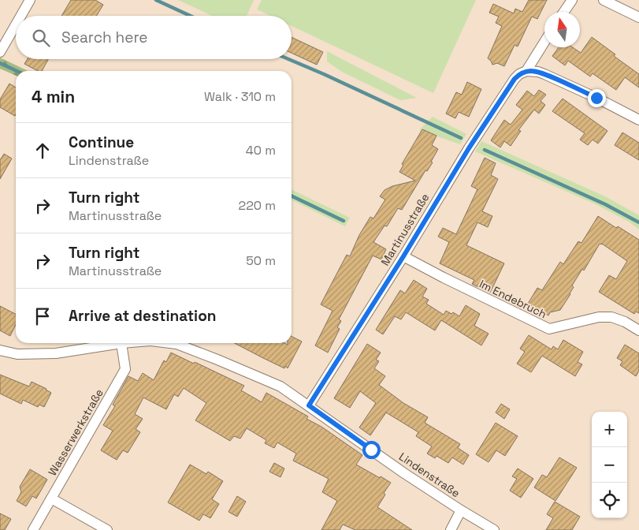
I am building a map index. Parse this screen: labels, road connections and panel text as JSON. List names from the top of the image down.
{
  "streets": {
    "street": [
      "Martinusstraße",
      "Im Endebruch",
      "Wasserwerkstraße",
      "Lindenstraße"
    ]
  },
  "crossings": [
    ["Martinusstraße", "Im Endebruch"],
    ["Martinusstraße", "Lindenstraße"]
  ],
  "north": "top",
  "page": {
    "search": "Search here",
    "heading": ["4 min", "Walk · 310 m"],
    "list": [
      ["Continue", "Lindenstraße", "40 m"],
      ["Turn right", "Martinusstraße", "220 m"],
      ["Turn right", "Martinusstraße", "50 m"],
      "Arrive at destination"
    ],
    "map_buttons": ["+", "−"]
  }
}
